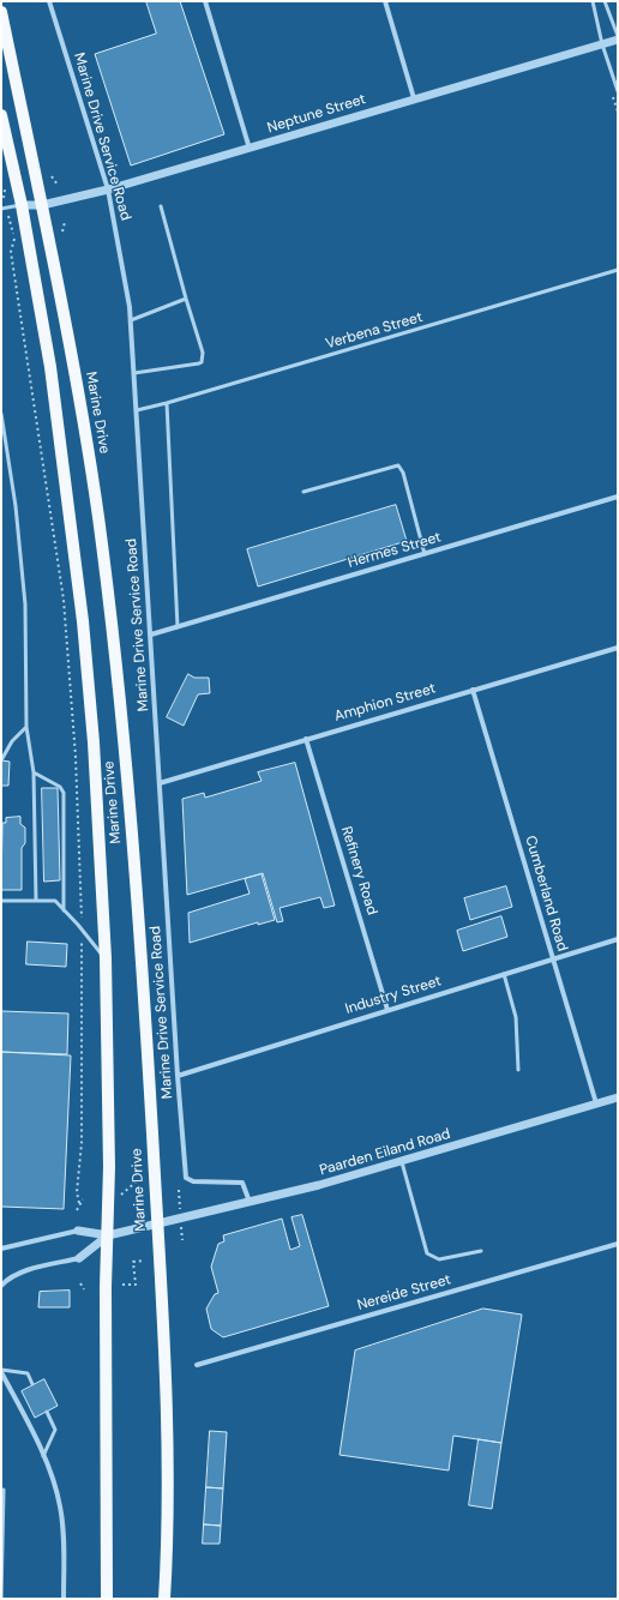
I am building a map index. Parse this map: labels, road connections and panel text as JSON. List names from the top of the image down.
{
  "streets": {
    "main road": ["Marine Drive"],
    "street": [
      "Neptune Street",
      "Marine Drive Service Road",
      "Hermes Street",
      "Amphion Street",
      "Refinery Road",
      "Cumberland Road",
      "Industry Street",
      "Paarden Eiland Road",
      "Nereide Street"
    ],
    "lane": ["Verbena Street"]
  },
  "crossings": [
    ["Neptune Street", "Marine Drive Service Road"],
    ["Neptune Street", "Marine Drive"],
    ["Marine Drive Service Road", "Verbena Street"],
    ["Marine Drive Service Road", "Hermes Street"],
    ["Marine Drive Service Road", "Amphion Street"],
    ["Marine Drive Service Road", "Industry Street"],
    ["Marine Drive Service Road", "Paarden Eiland Road"],
    ["Marine Drive", "Paarden Eiland Road"],
    ["Amphion Street", "Refinery Road"],
    ["Amphion Street", "Cumberland Road"],
    ["Refinery Road", "Industry Street"],
    ["Cumberland Road", "Industry Street"],
    ["Cumberland Road", "Paarden Eiland Road"]
  ]
}
